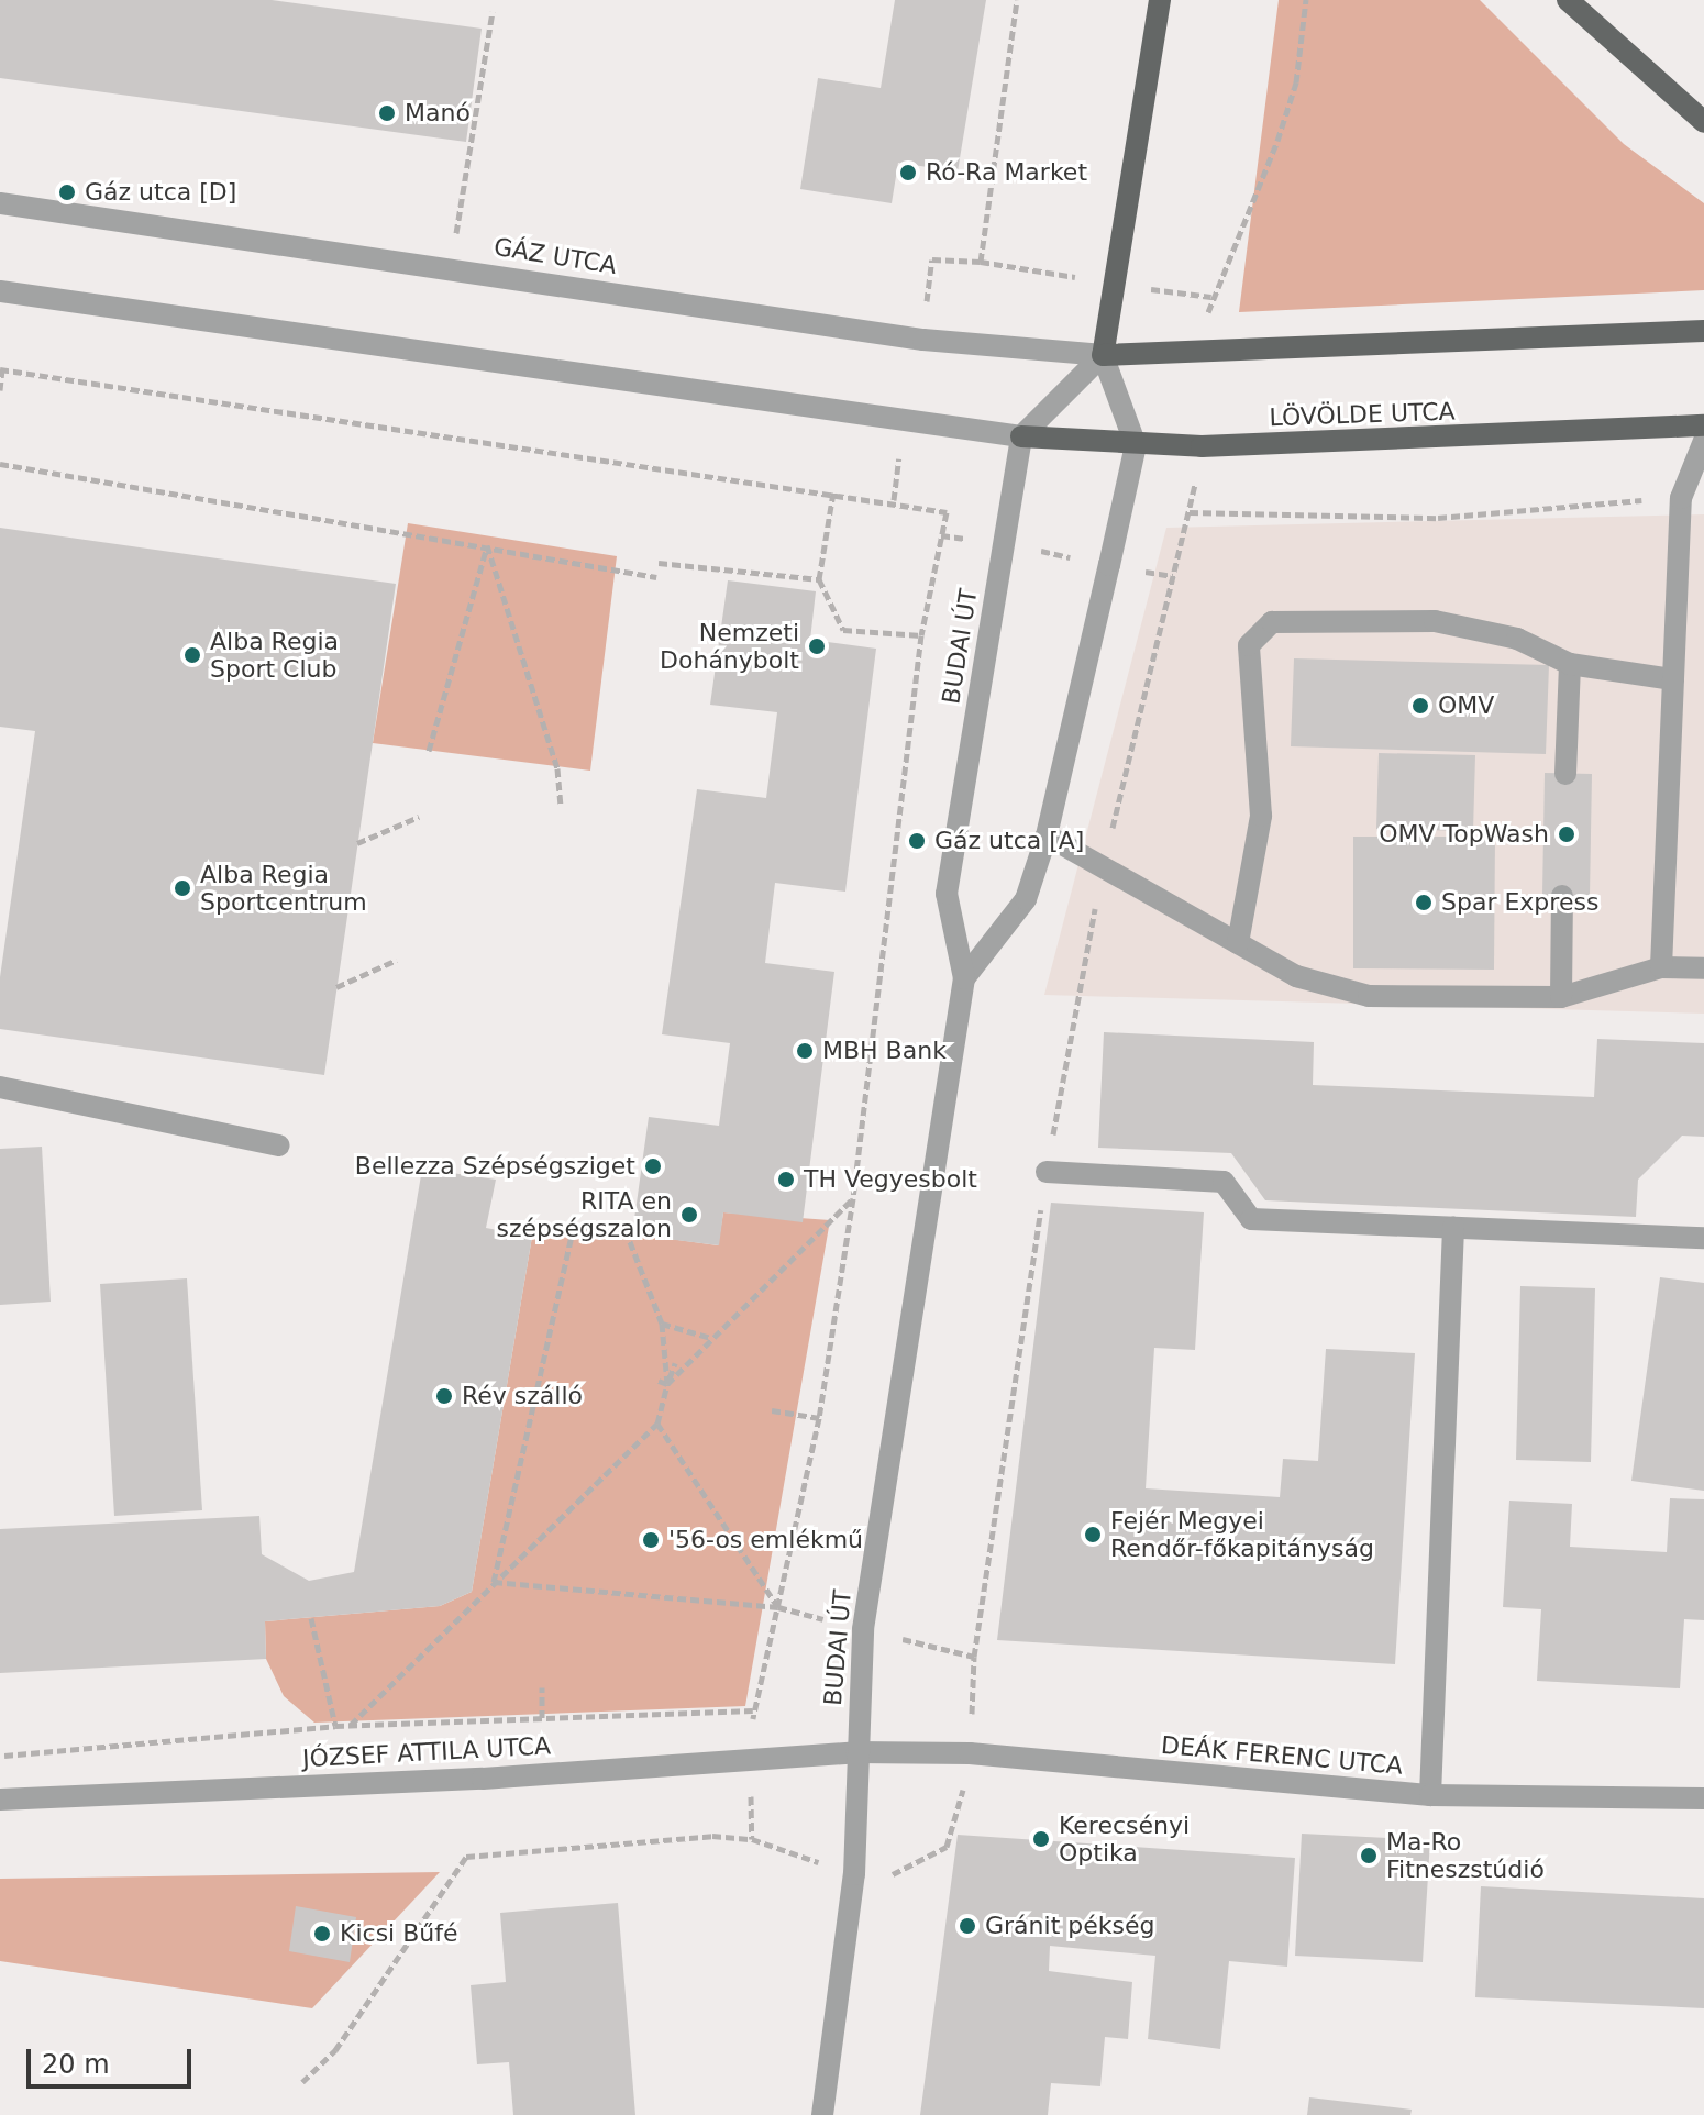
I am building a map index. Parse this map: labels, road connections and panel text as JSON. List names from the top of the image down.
{
  "streets": {
    "main road": ["LÖVÖLDE UTCA"],
    "street": [
      "GÁZ UTCA",
      "BUDAI ÚT",
      "JÓZSEF ATTILA UTCA",
      "DEÁK FERENC UTCA"
    ]
  },
  "crossings": [
    ["LÖVÖLDE UTCA", "BUDAI ÚT"],
    ["BUDAI ÚT", "JÓZSEF ATTILA UTCA"],
    ["BUDAI ÚT", "DEÁK FERENC UTCA"],
    ["JÓZSEF ATTILA UTCA", "DEÁK FERENC UTCA"]
  ],
  "places": [
    "Manó",
    "Ró-Ra Market",
    "Gáz utca [D]",
    "Nemzeti Dohánybolt",
    "Alba Regia Sport Club",
    "OMV",
    "OMV TopWash",
    "Gáz utca [A]",
    "Alba Regia Sportcentrum",
    "Spar Express",
    "MBH Bank",
    "Bellezza Szépségsziget",
    "TH Vegyesbolt",
    "RITA en szépségszalon",
    "Rév szálló",
    "Fejér Megyei Rendőr-főkapitányság",
    "'56-os emlékmű",
    "Kerecsényi Optika",
    "Ma-Ro Fitneszstúdió",
    "Gránit pékség",
    "Kicsi Bűfé"
  ],
  "scale_bar": "20 m"
}
